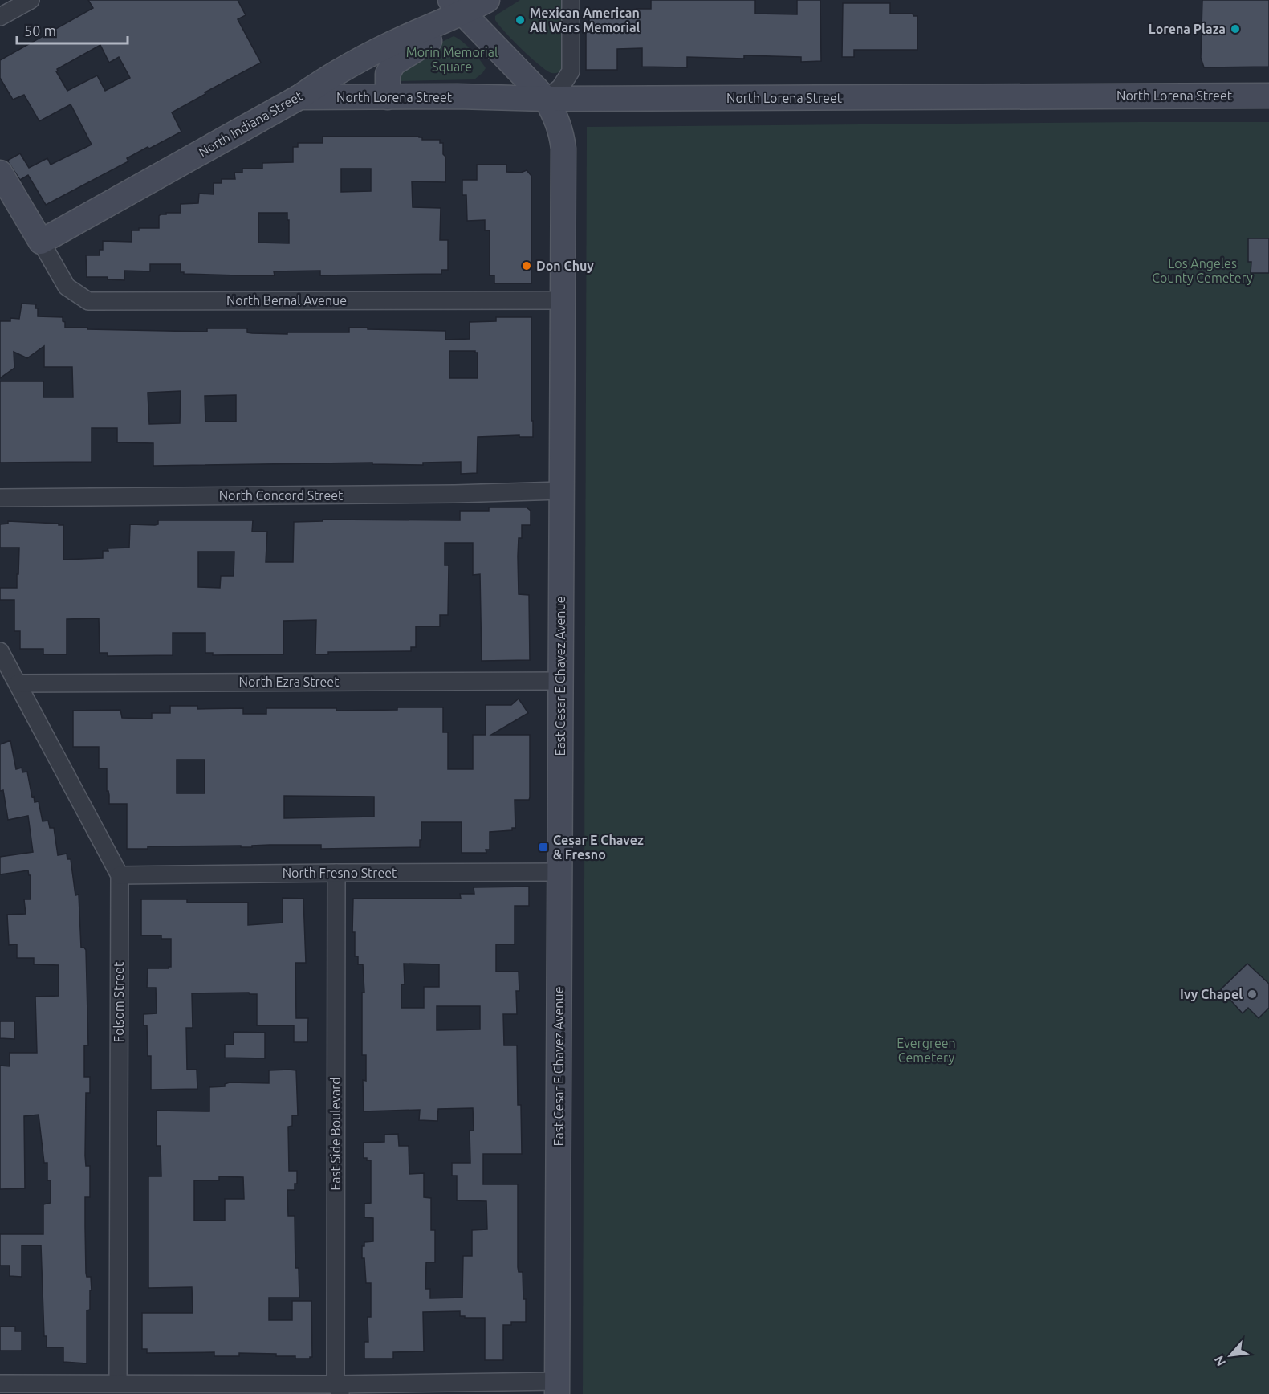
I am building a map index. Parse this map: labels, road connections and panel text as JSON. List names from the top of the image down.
{
  "streets": {
    "street": [
      "North Lorena Street",
      "North Indiana Street",
      "North Bernal Avenue",
      "North Concord Street",
      "East Cesar E Chavez Avenue",
      "North Ezra Street",
      "North Fresno Street",
      "Folsom Street",
      "East Side Boulevard"
    ]
  },
  "crossings": [
    ["North Lorena Street", "North Indiana Street"],
    ["North Lorena Street", "East Cesar E Chavez Avenue"],
    ["North Indiana Street", "North Bernal Avenue"],
    ["North Indiana Street", "East Cesar E Chavez Avenue"],
    ["North Bernal Avenue", "East Cesar E Chavez Avenue"],
    ["North Concord Street", "East Cesar E Chavez Avenue"],
    ["East Cesar E Chavez Avenue", "North Ezra Street"],
    ["East Cesar E Chavez Avenue", "North Fresno Street"],
    ["North Ezra Street", "Folsom Street"],
    ["North Fresno Street", "Folsom Street"],
    ["North Fresno Street", "East Side Boulevard"]
  ],
  "parks": ["Morin Memorial Square", "Los Angeles County Cemetery", "Evergreen Cemetery"],
  "places": {
    "other": [
      "Mexican American All Wars Memorial",
      "Lorena Plaza",
      "Don Chuy",
      "Ivy Chapel"
    ],
    "transit": ["Cesar E Chavez & Fresno"]
  },
  "scale_bar": "50 m",
  "north": "bottom left"
}
